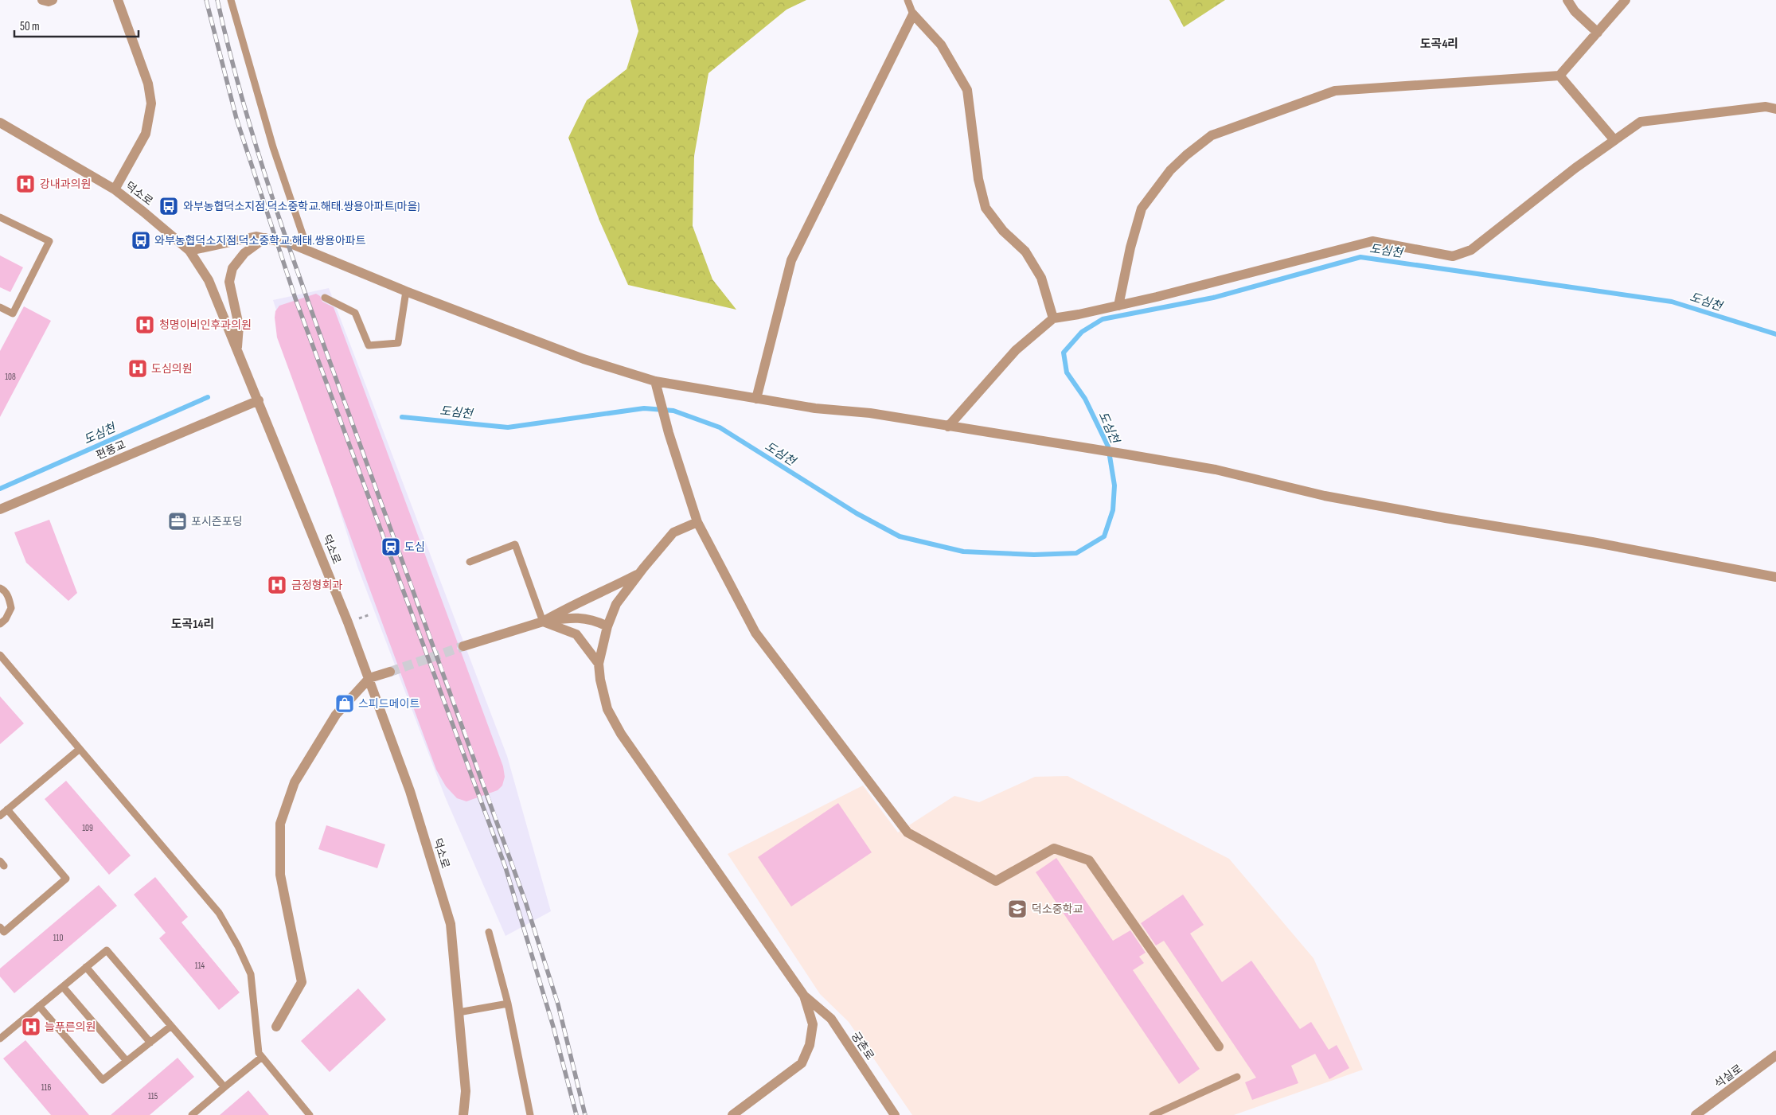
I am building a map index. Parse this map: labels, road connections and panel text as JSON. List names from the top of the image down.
{
  "streets": {
    "street": [
      "덕소로",
      "편풍교",
      "궁촌로",
      "석실로"
    ]
  },
  "crossings": [
    ["덕소로", "편풍교"]
  ],
  "districts": ["도곡4리", "도곡14리"],
  "water": ["도심천"],
  "places": {
    "hospital": [
      "강내과의원",
      "청명이비인후과의원",
      "도심의원",
      "금정형회과",
      "늘푸른의원"
    ],
    "bus stop": ["와부농협덕소지점.덕소중학교.해태.쌍용아파트(마을)", "와부농협덕소지점.덕소중학교.해태.쌍용아파트"],
    "office": ["포시즌포딩"],
    "station": ["도심"],
    "shop": ["스피드메이트"],
    "school or university": ["덕소중학교"]
  },
  "house_numbers": [
    "108",
    "109",
    "110",
    "114",
    "116",
    "115"
  ],
  "scale_bar": "50 m"
}
